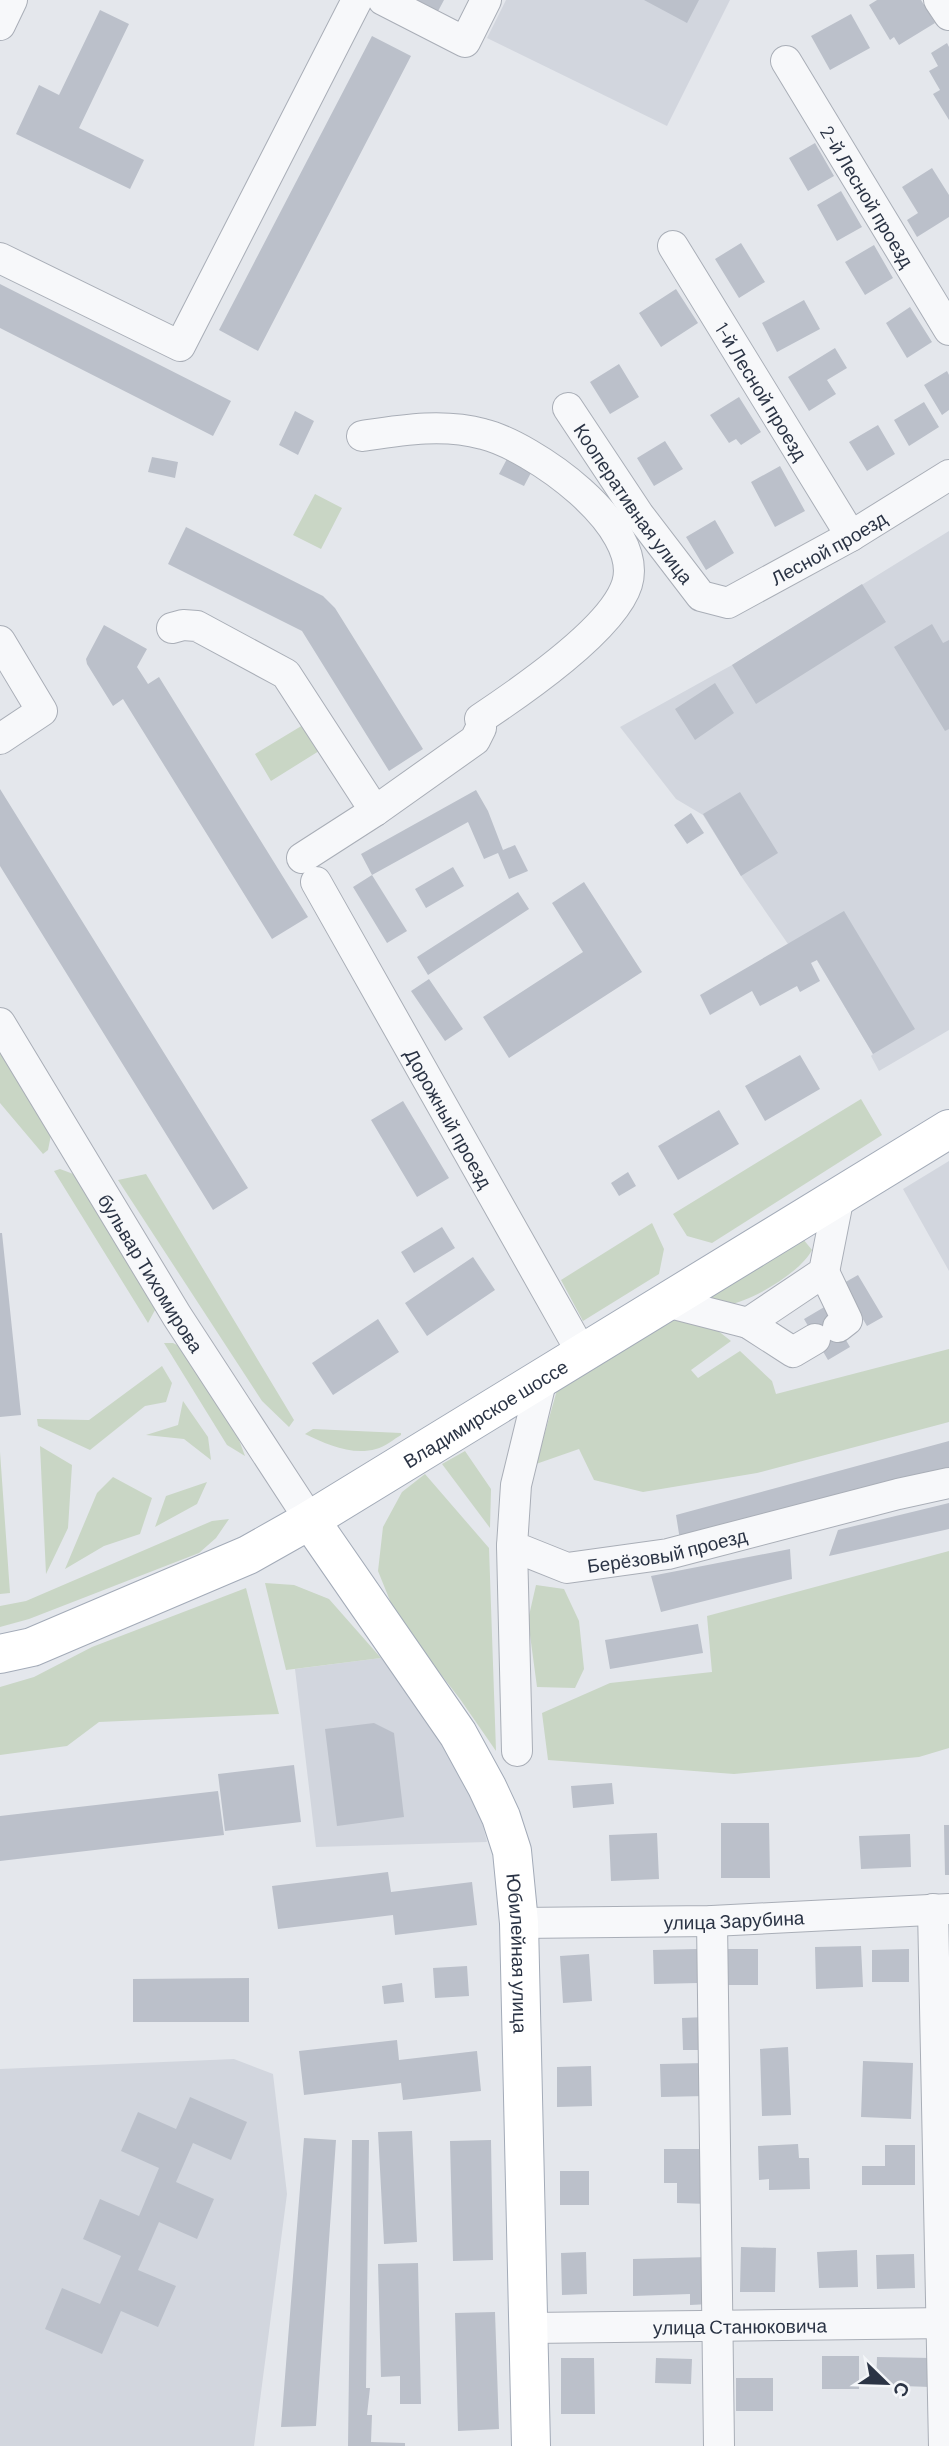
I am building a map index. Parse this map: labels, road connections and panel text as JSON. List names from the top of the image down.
{
  "streets": {
    "main road": ["Владимирское шоссе", "Юбилейная улица"],
    "street": [
      "2-й Лесной проезд",
      "1-й Лесной проезд",
      "Кооперативная улица",
      "Лесной проезд",
      "Дорожный проезд",
      "бульвар Тихомирова",
      "Берёзовый проезд",
      "улица Зарубина",
      "улица Станюковича"
    ]
  },
  "crossings": [
    ["1-й Лесной проезд", "Лесной проезд"],
    ["Кооперативная улица", "Лесной проезд"],
    ["Дорожный проезд", "Владимирское шоссе"],
    ["бульвар Тихомирова", "Владимирское шоссе"],
    ["бульвар Тихомирова", "Юбилейная улица"],
    ["Владимирское шоссе", "Юбилейная улица"],
    ["улица Зарубина", "Юбилейная улица"],
    ["Юбилейная улица", "улица Станюковича"]
  ],
  "north": "bottom right"
}
